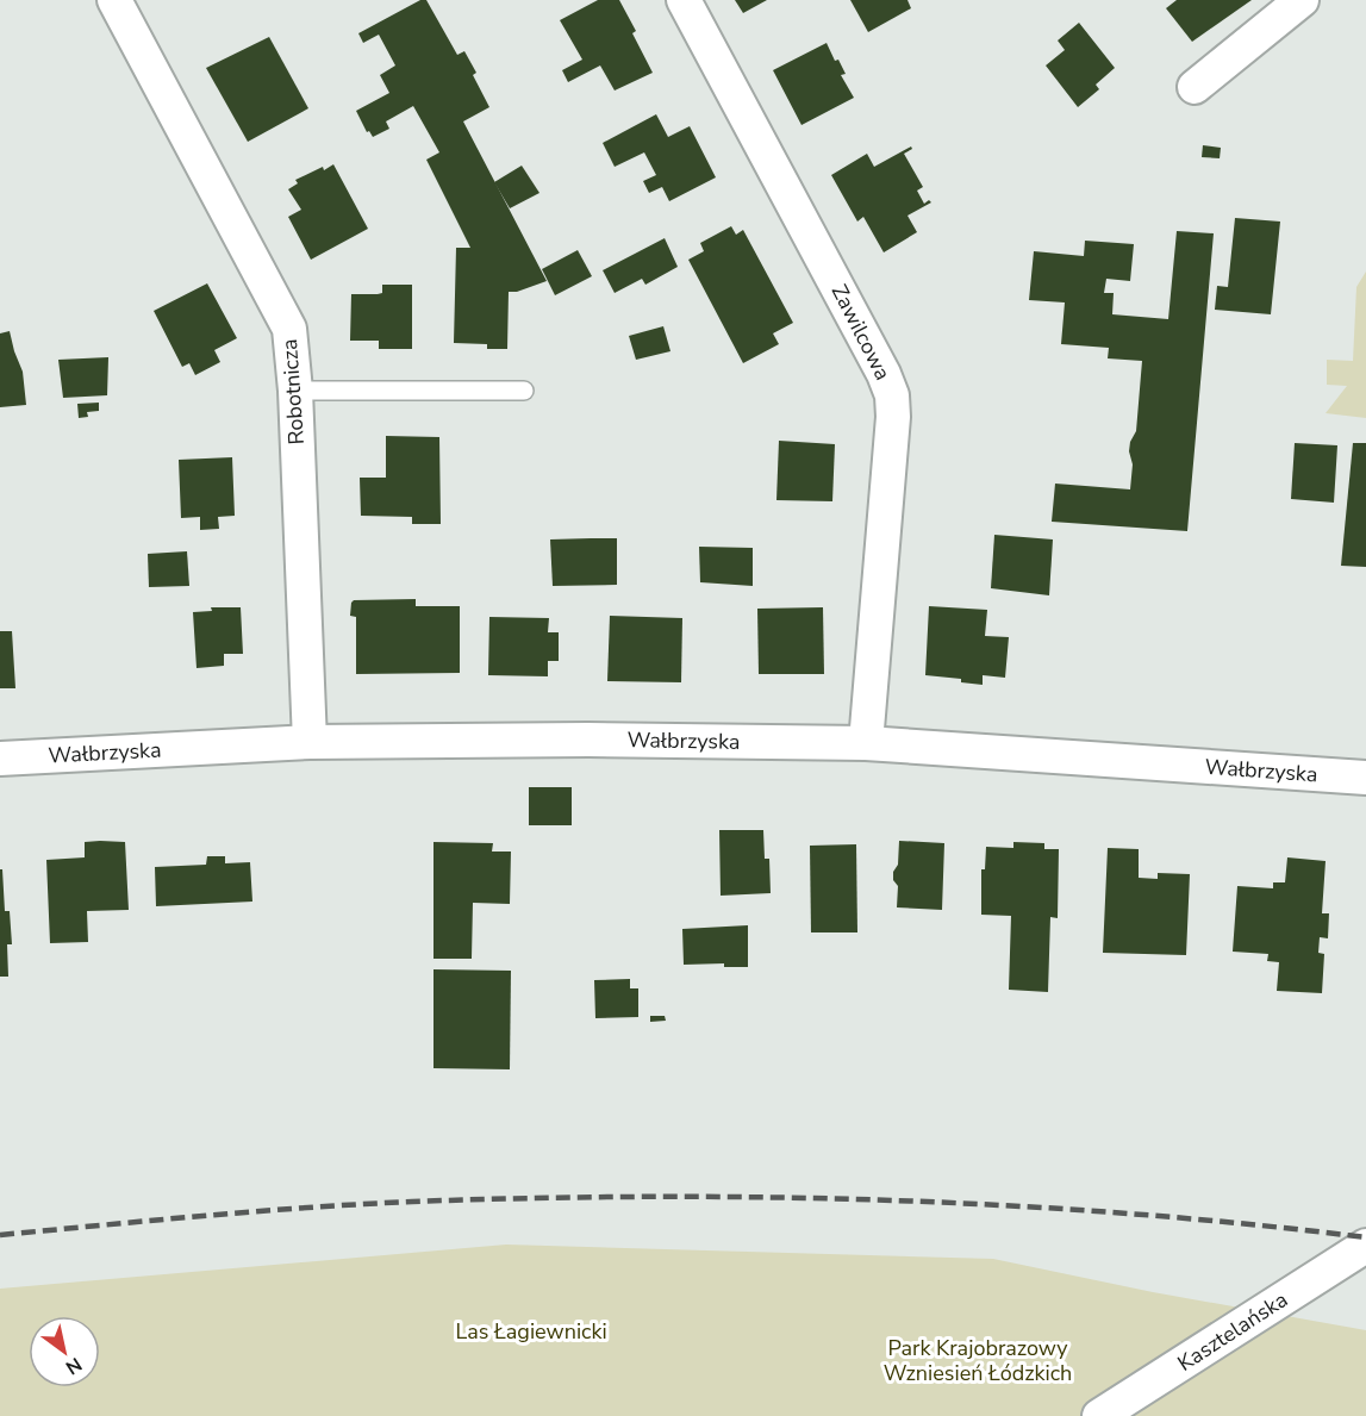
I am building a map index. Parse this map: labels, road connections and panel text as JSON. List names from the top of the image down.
{
  "streets": {
    "street": [
      "Zawilcowa",
      "Robotnicza",
      "Wałbrzyska",
      "Kasztelańska"
    ]
  },
  "crossings": [
    ["Zawilcowa", "Wałbrzyska"],
    ["Robotnicza", "Wałbrzyska"]
  ],
  "parks": ["Las Łagiewnicki", "Park Krajobrazowy Wzniesień Łódzkich"],
  "north": "bottom right"
}
